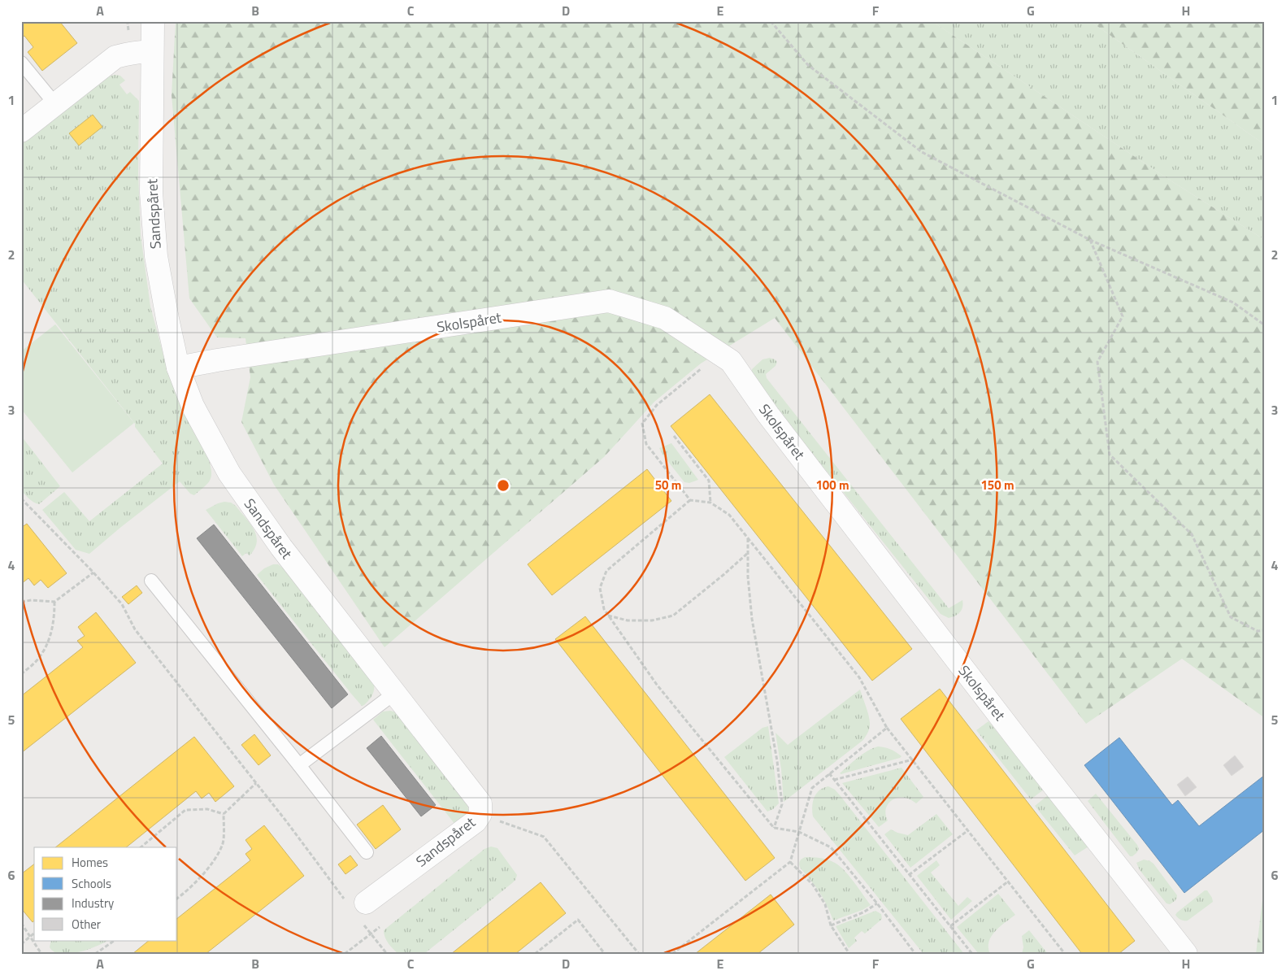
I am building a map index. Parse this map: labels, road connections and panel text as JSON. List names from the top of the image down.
{
  "streets": {
    "street": ["Sandspåret", "Skolspåret"]
  },
  "crossings": [
    ["Sandspåret", "Skolspåret"]
  ],
  "legend": [
    "Homes",
    "Schools",
    "Industry",
    "Other"
  ],
  "grid": {
    "columns": [
      "A",
      "B",
      "C",
      "D",
      "E",
      "F",
      "G",
      "H"
    ],
    "rows": [
      "1",
      "2",
      "3",
      "4",
      "5",
      "6"
    ]
  },
  "rings": ["50 m", "100 m", "150 m"]
}
